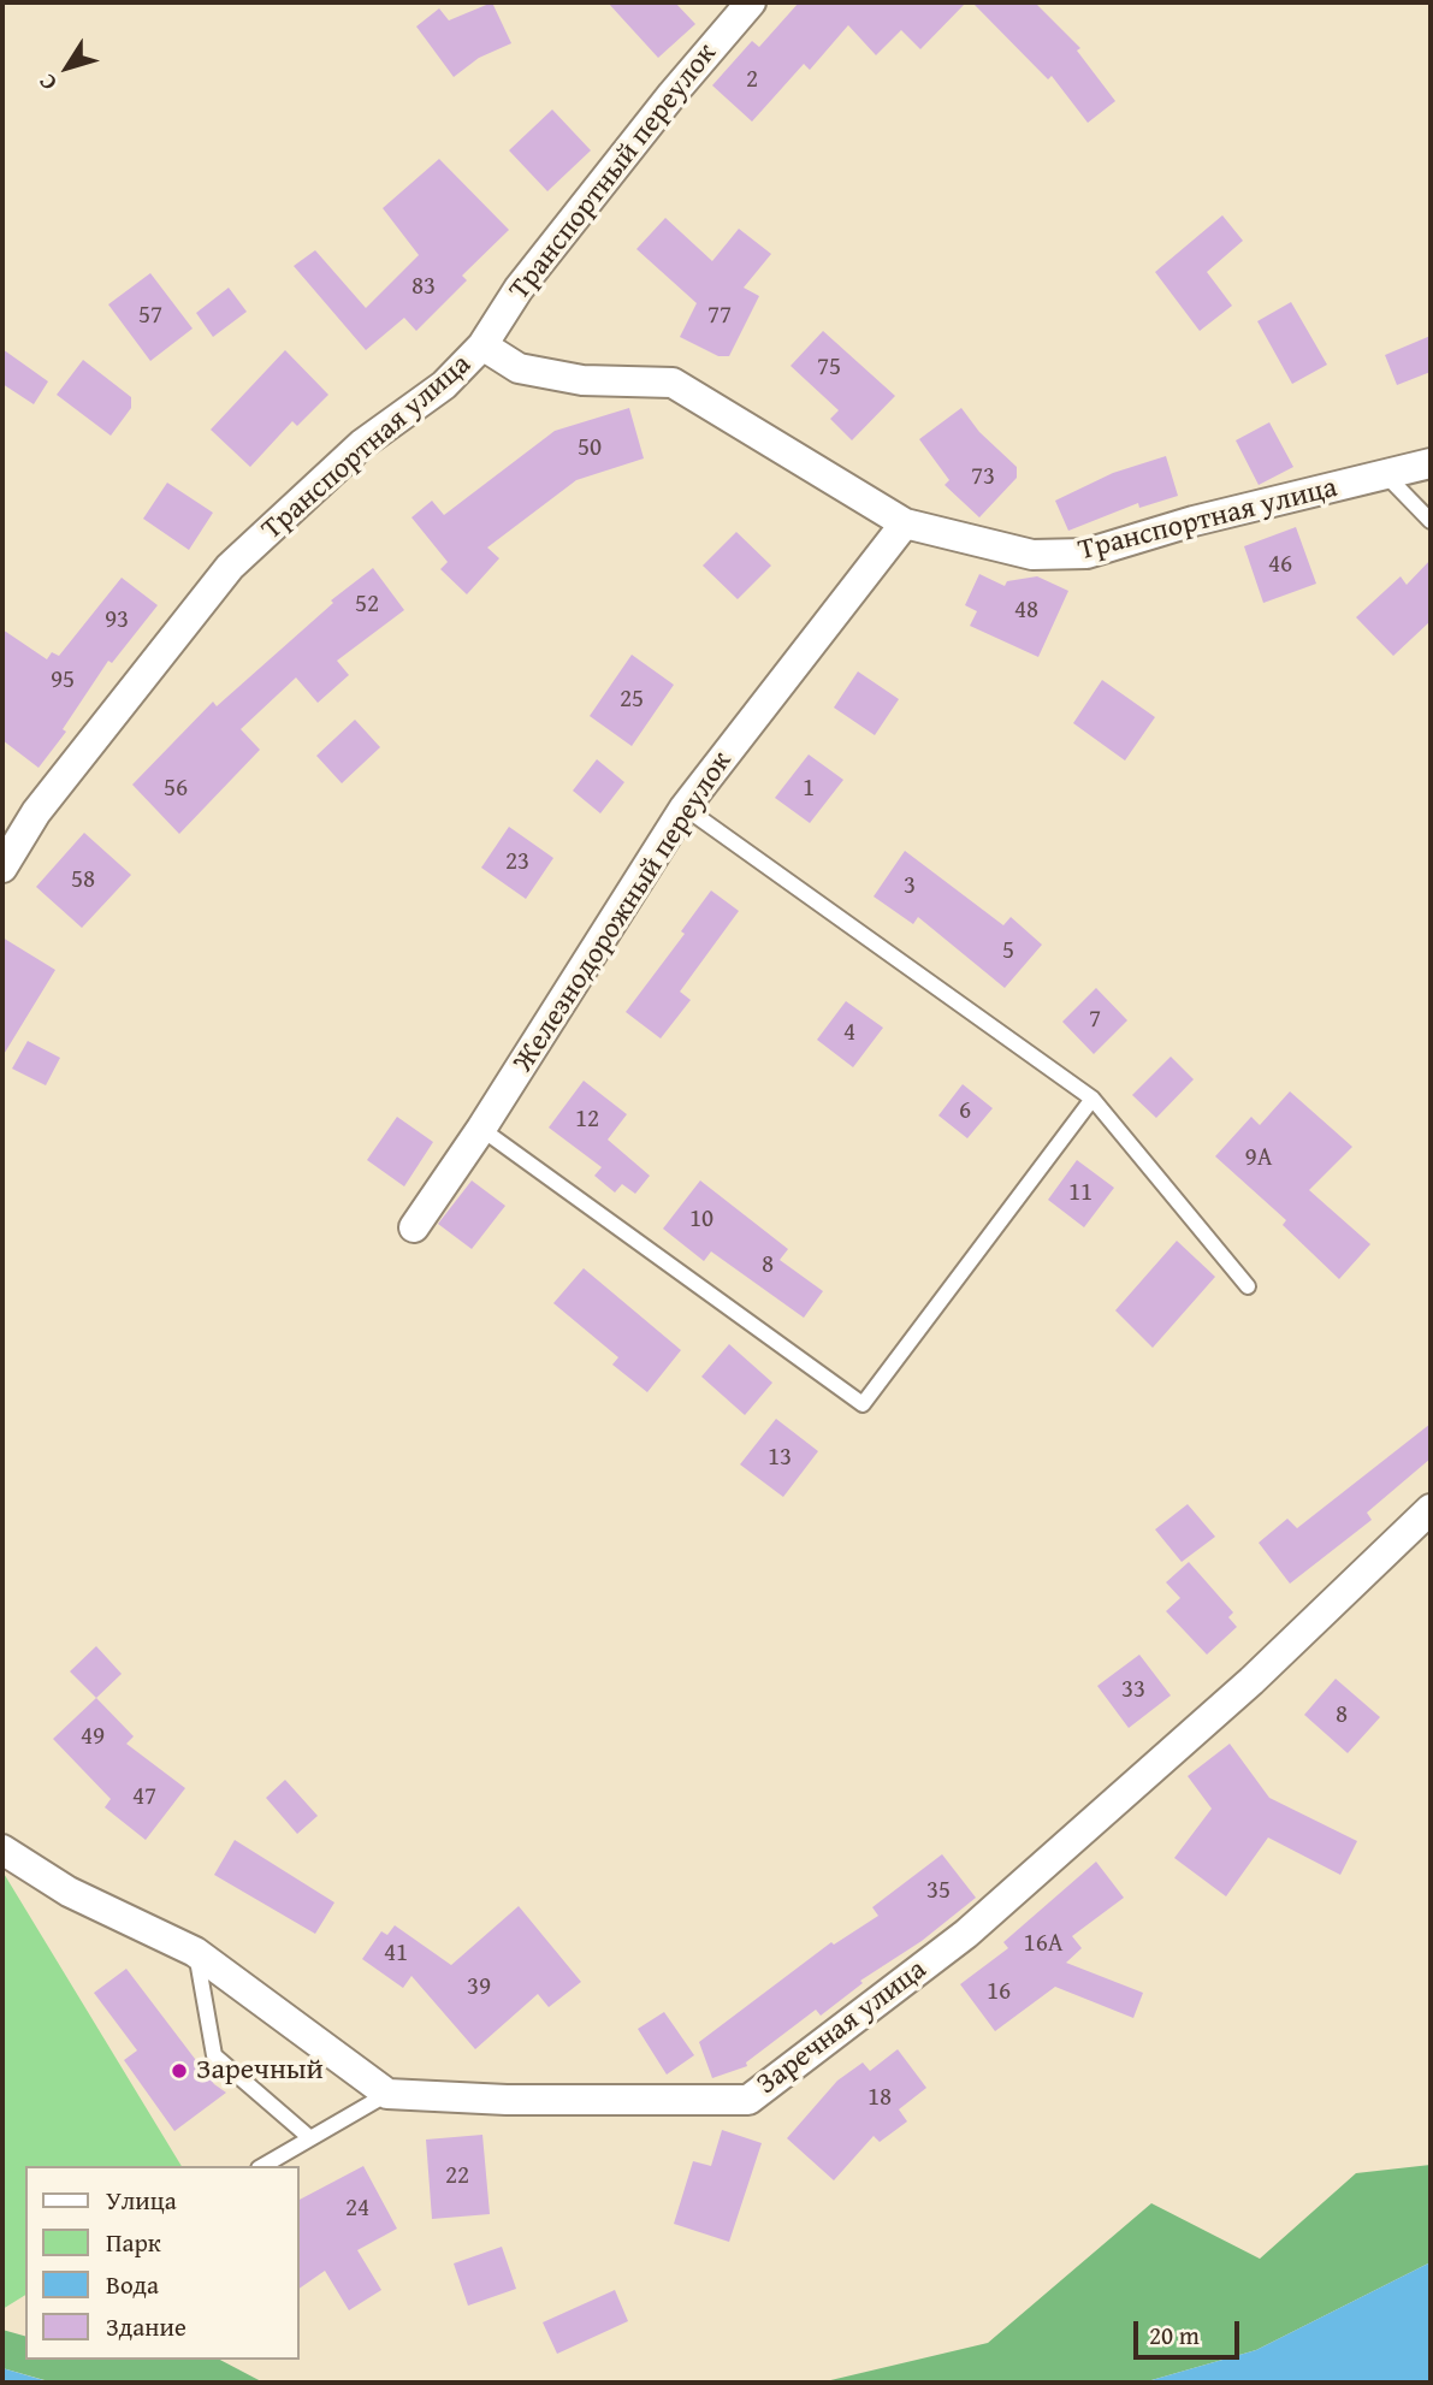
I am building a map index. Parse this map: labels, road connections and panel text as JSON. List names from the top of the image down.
{
  "streets": {
    "street": [
      "Транспортный переулок",
      "Транспортная улица",
      "Железнодорожный переулок",
      "Заречная улица"
    ]
  },
  "crossings": [
    ["Транспортный переулок", "Транспортная улица"],
    ["Транспортная улица", "Железнодорожный переулок"]
  ],
  "places": ["Заречный"],
  "house_numbers": [
    "2",
    "83",
    "57",
    "77",
    "75",
    "50",
    "73",
    "46",
    "52",
    "48",
    "93",
    "95",
    "25",
    "56",
    "1",
    "23",
    "58",
    "3",
    "5",
    "7",
    "4",
    "6",
    "12",
    "9А",
    "11",
    "10",
    "8",
    "13",
    "33",
    "8",
    "49",
    "47",
    "35",
    "16А",
    "41",
    "39",
    "16",
    "18",
    "22",
    "24"
  ],
  "legend": [
    "Улица",
    "Парк",
    "Вода",
    "Здание"
  ],
  "scale_bar": "20 m",
  "north": "bottom left"
}
